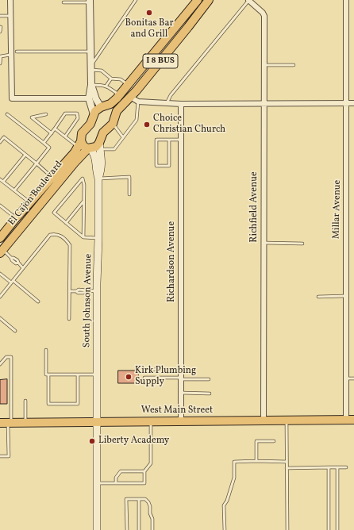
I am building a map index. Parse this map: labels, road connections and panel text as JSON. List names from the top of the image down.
{
  "streets": {
    "main road": [
      "I 8 BUS",
      "El Cajon Boulevard",
      "South Johnson Avenue",
      "West Main Street"
    ],
    "street": ["Richfield Avenue", "Millar Avenue", "Richardson Avenue"]
  },
  "crossings": [
    ["I 8 BUS", "El Cajon Boulevard"],
    ["I 8 BUS", "South Johnson Avenue"],
    ["El Cajon Boulevard", "South Johnson Avenue"],
    ["Richfield Avenue", "West Main Street"],
    ["Millar Avenue", "West Main Street"],
    ["Richardson Avenue", "West Main Street"],
    ["South Johnson Avenue", "West Main Street"]
  ],
  "places": [
    "Bonitas Bar and Grill",
    "Choice Christian Church",
    "Kirk Plumbing Supply",
    "Liberty Academy"
  ]
}
